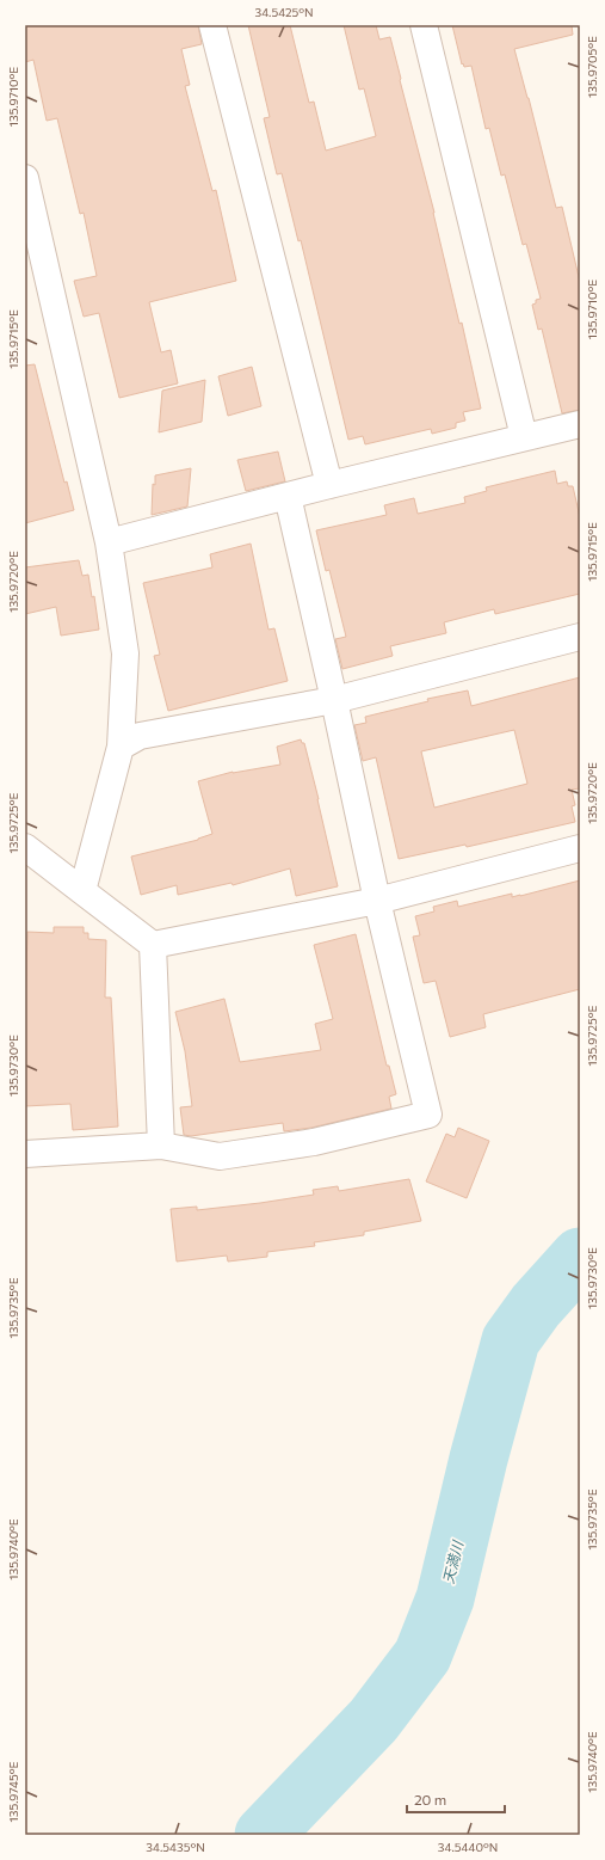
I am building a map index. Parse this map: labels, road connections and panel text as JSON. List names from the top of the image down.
{
  "water": ["天満川"],
  "scale_bar": "20 m",
  "coordinates": [
    "34.5425°N",
    "135.9705°E",
    "135.9710°E",
    "135.9715°E",
    "135.9720°E",
    "135.9725°E",
    "135.9730°E",
    "135.9735°E",
    "135.9740°E",
    "135.9745°E",
    "34.5435°N",
    "34.5440°N"
  ]
}
